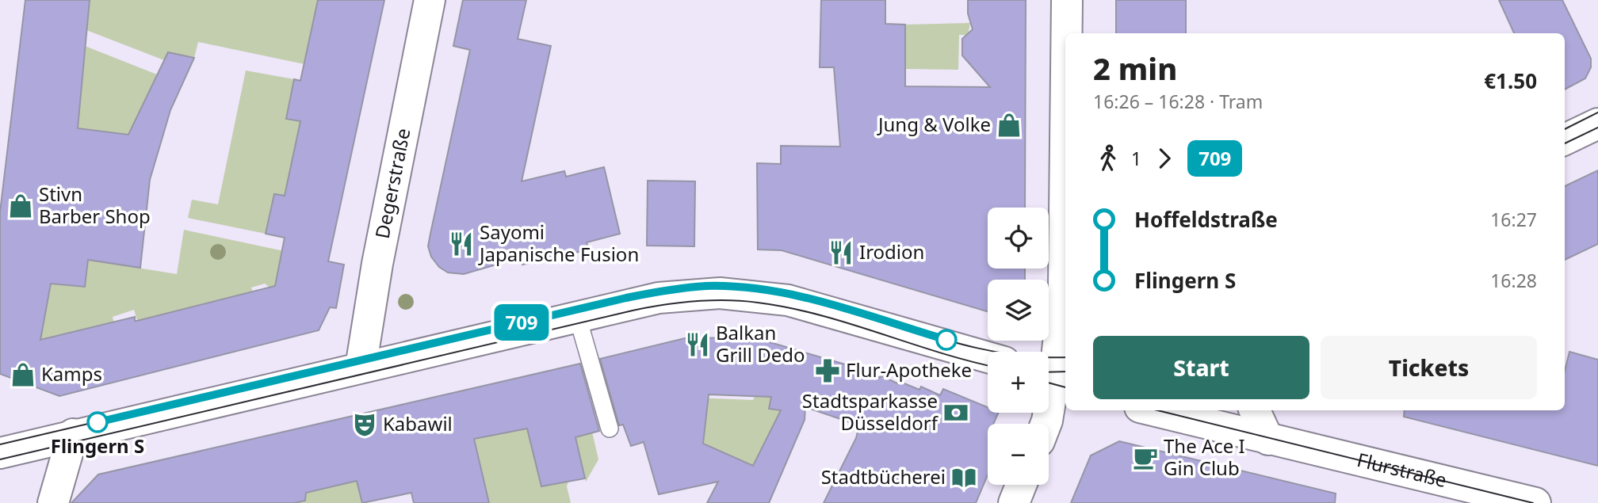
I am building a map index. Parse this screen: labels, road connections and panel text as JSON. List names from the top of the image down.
{
  "streets": {
    "street": ["Degerstraße", "Flurstraße"]
  },
  "places": {
    "shop": ["Jung & Volke", "Stivn Barber Shop", "Kamps"],
    "restaurant": ["Sayomi Japanische Fusion", "Irodion", "Balkan Grill Dedo"],
    "pharmacy": ["Flur-Apotheke"],
    "bank": ["Stadtsparkasse Düsseldorf"],
    "other": ["Flingern S"],
    "theatre": ["Kabawil"],
    "cafe": ["The Ace I Gin Club"],
    "library": ["Stadtbücherei"]
  },
  "lines": ["tram line 709"],
  "page": {
    "on_map": "709",
    "heading": ["2 min", "16:26 – 16:28 · Tram", "€1.50"],
    "legs": ["1", "709"],
    "list": [
      {
        "name": "Hoffeldstraße",
        "value": "16:27"
      },
      {
        "name": "Flingern S",
        "value": "16:28"
      }
    ],
    "map_buttons": ["+", "−"],
    "buttons": ["Start", "Tickets"]
  }
}
